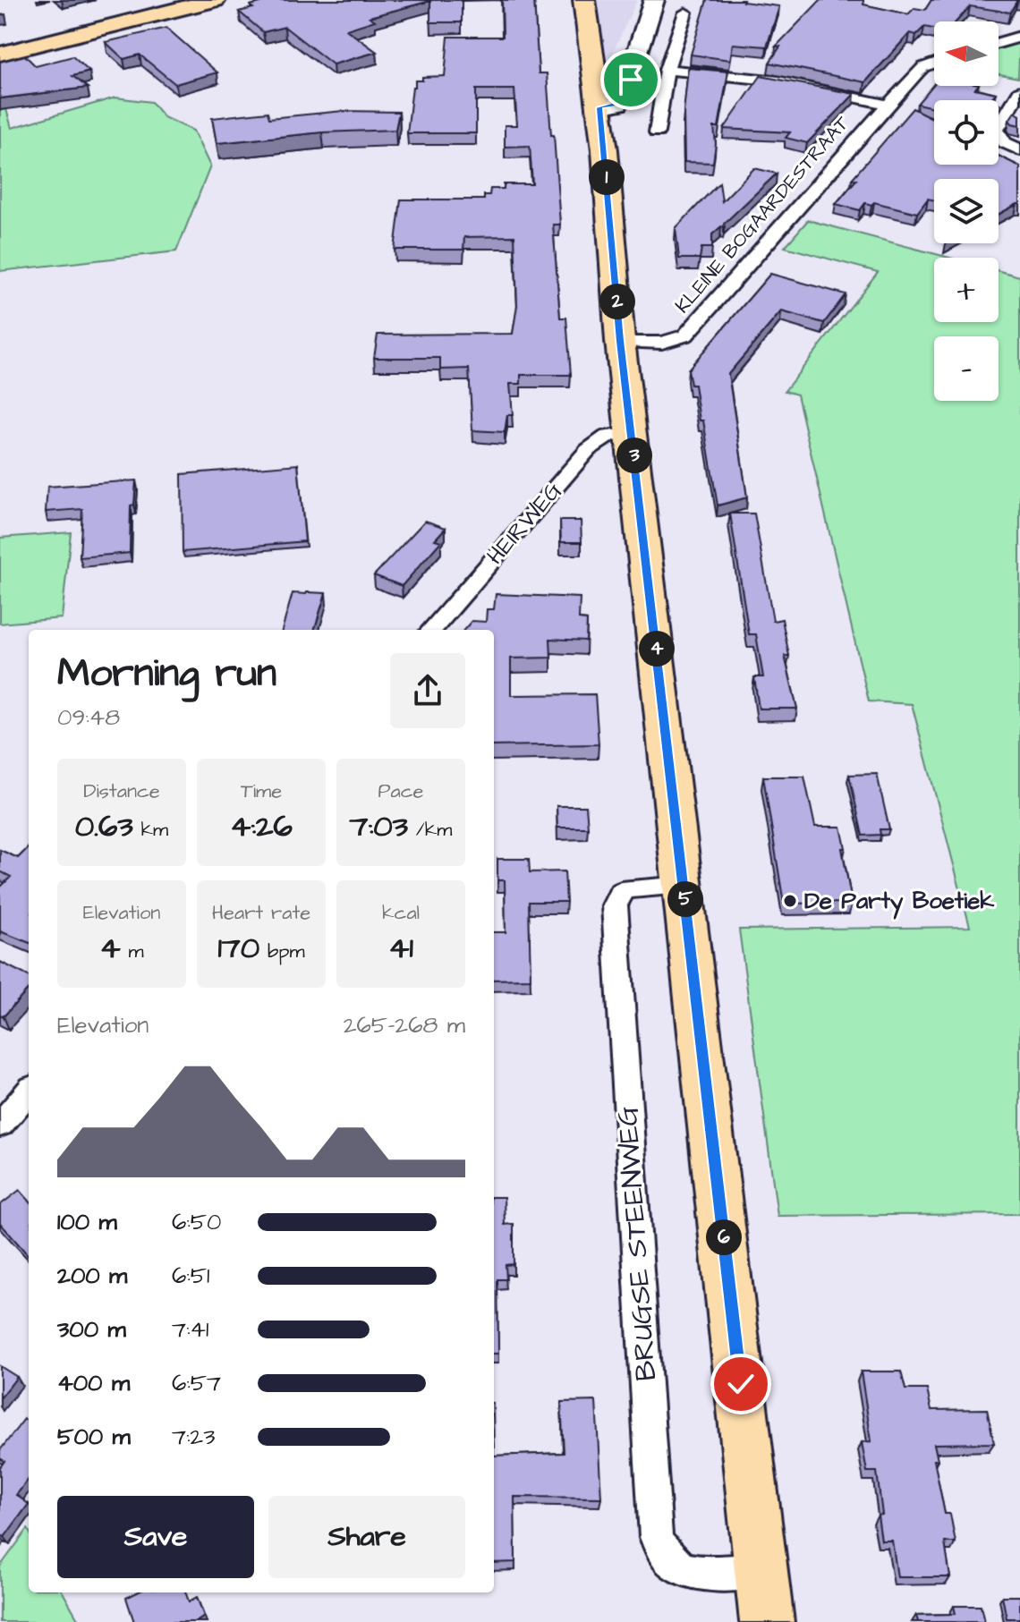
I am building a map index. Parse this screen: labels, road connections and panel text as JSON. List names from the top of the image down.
{
  "streets": {
    "street": ["KLEINE BOGAARDESTRAAT", "HEIRWEG", "BRUGSE STEENWEG"]
  },
  "places": ["De Party Boetiek"],
  "north": "left",
  "page": {
    "map_buttons": ["+", "−"],
    "pins": [
      "1",
      "2",
      "3",
      "4",
      "5",
      "6"
    ],
    "heading": ["Morning run", "09:48"],
    "stats": [
      ["Distance", "0.63 km"],
      ["Time", "4:26"],
      ["Pace", "7:03 /km"],
      ["Elevation", "4 m"],
      ["Heart rate", "170 bpm"],
      ["kcal", "41"]
    ],
    "chart": ["Elevation", "265–268 m"],
    "list": [
      {
        "name": "100 m",
        "note": "6:50"
      },
      {
        "name": "200 m",
        "note": "6:51"
      },
      {
        "name": "300 m",
        "note": "7:41"
      },
      {
        "name": "400 m",
        "note": "6:57"
      },
      {
        "name": "500 m",
        "note": "7:23"
      }
    ],
    "buttons": ["Save", "Share"]
  }
}
